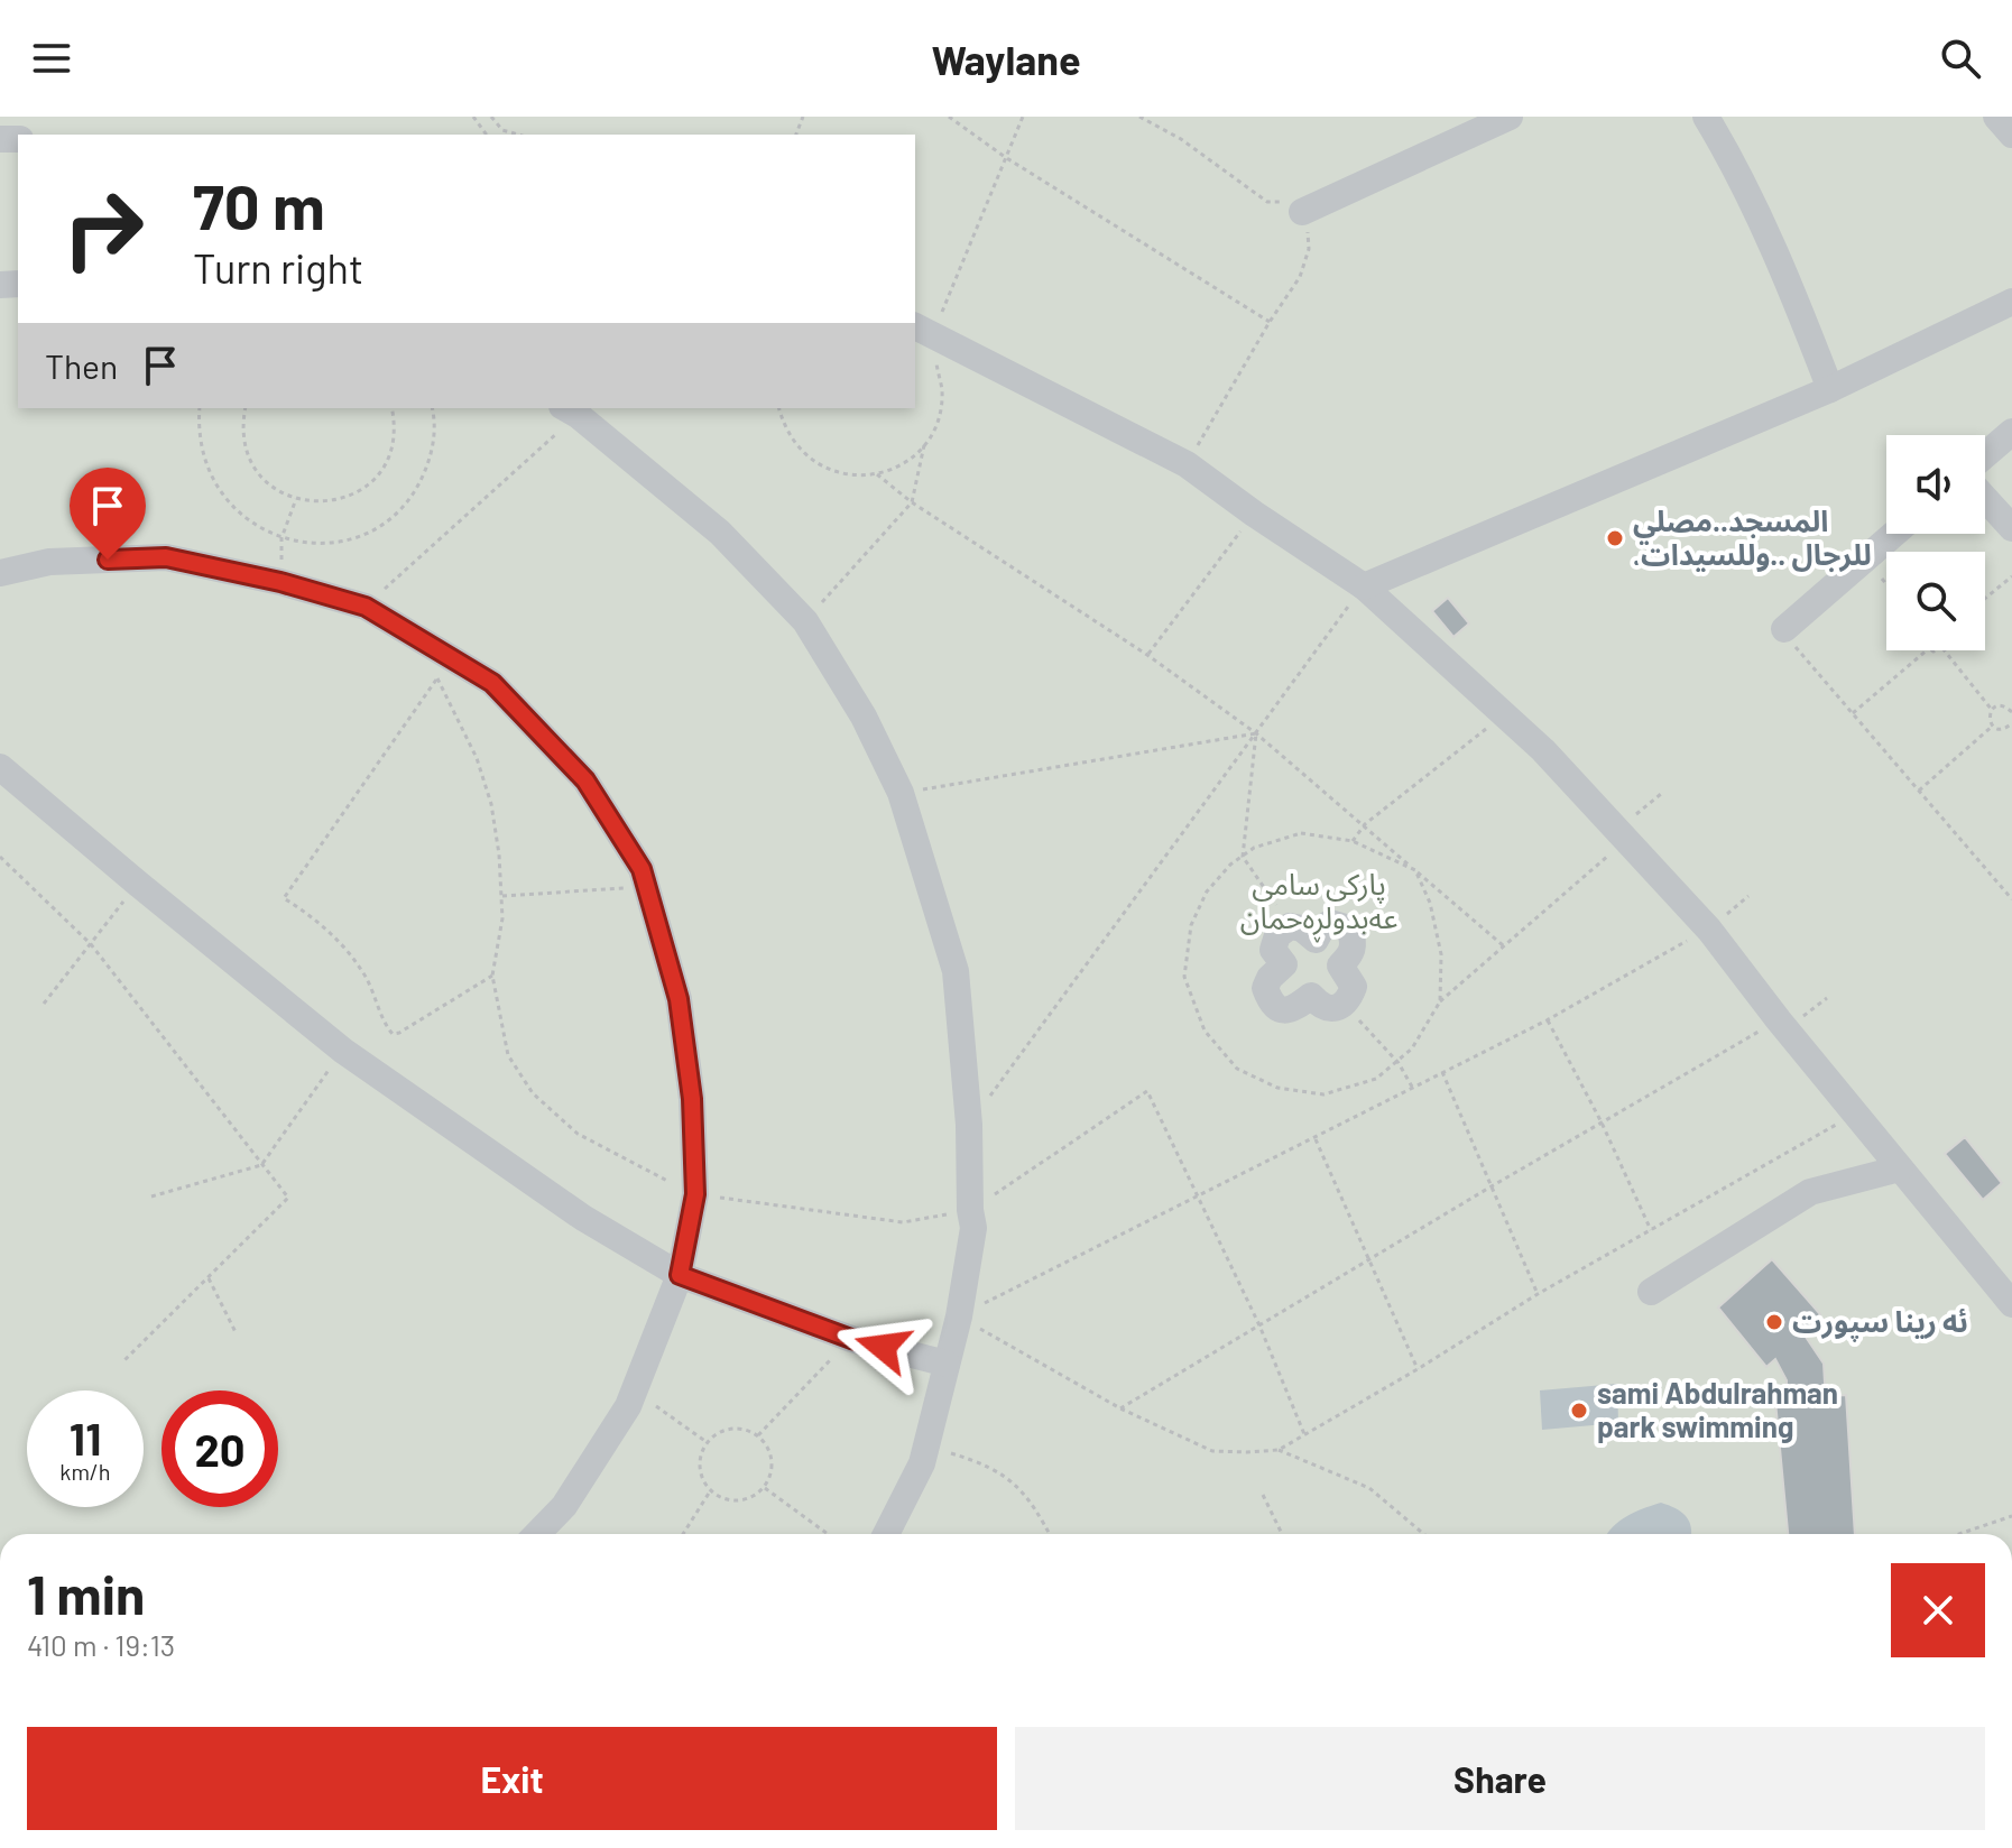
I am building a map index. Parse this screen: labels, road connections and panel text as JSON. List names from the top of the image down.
{
  "parks": ["پارکی سامی عەبدولڕەحمان"],
  "places": ["المسجد..مصلي .للرجال ..وللسيدات", "ئه رينا سپورت", "sami Abdulrahman park swimming"],
  "page": {
    "header": "Waylane",
    "turn": ["70 m", "Turn right"],
    "then": "Then",
    "speed": "11 km/h",
    "limit": "20",
    "heading": ["1 min", "410 m · 19:13"],
    "buttons": ["Exit", "Share"]
  }
}
